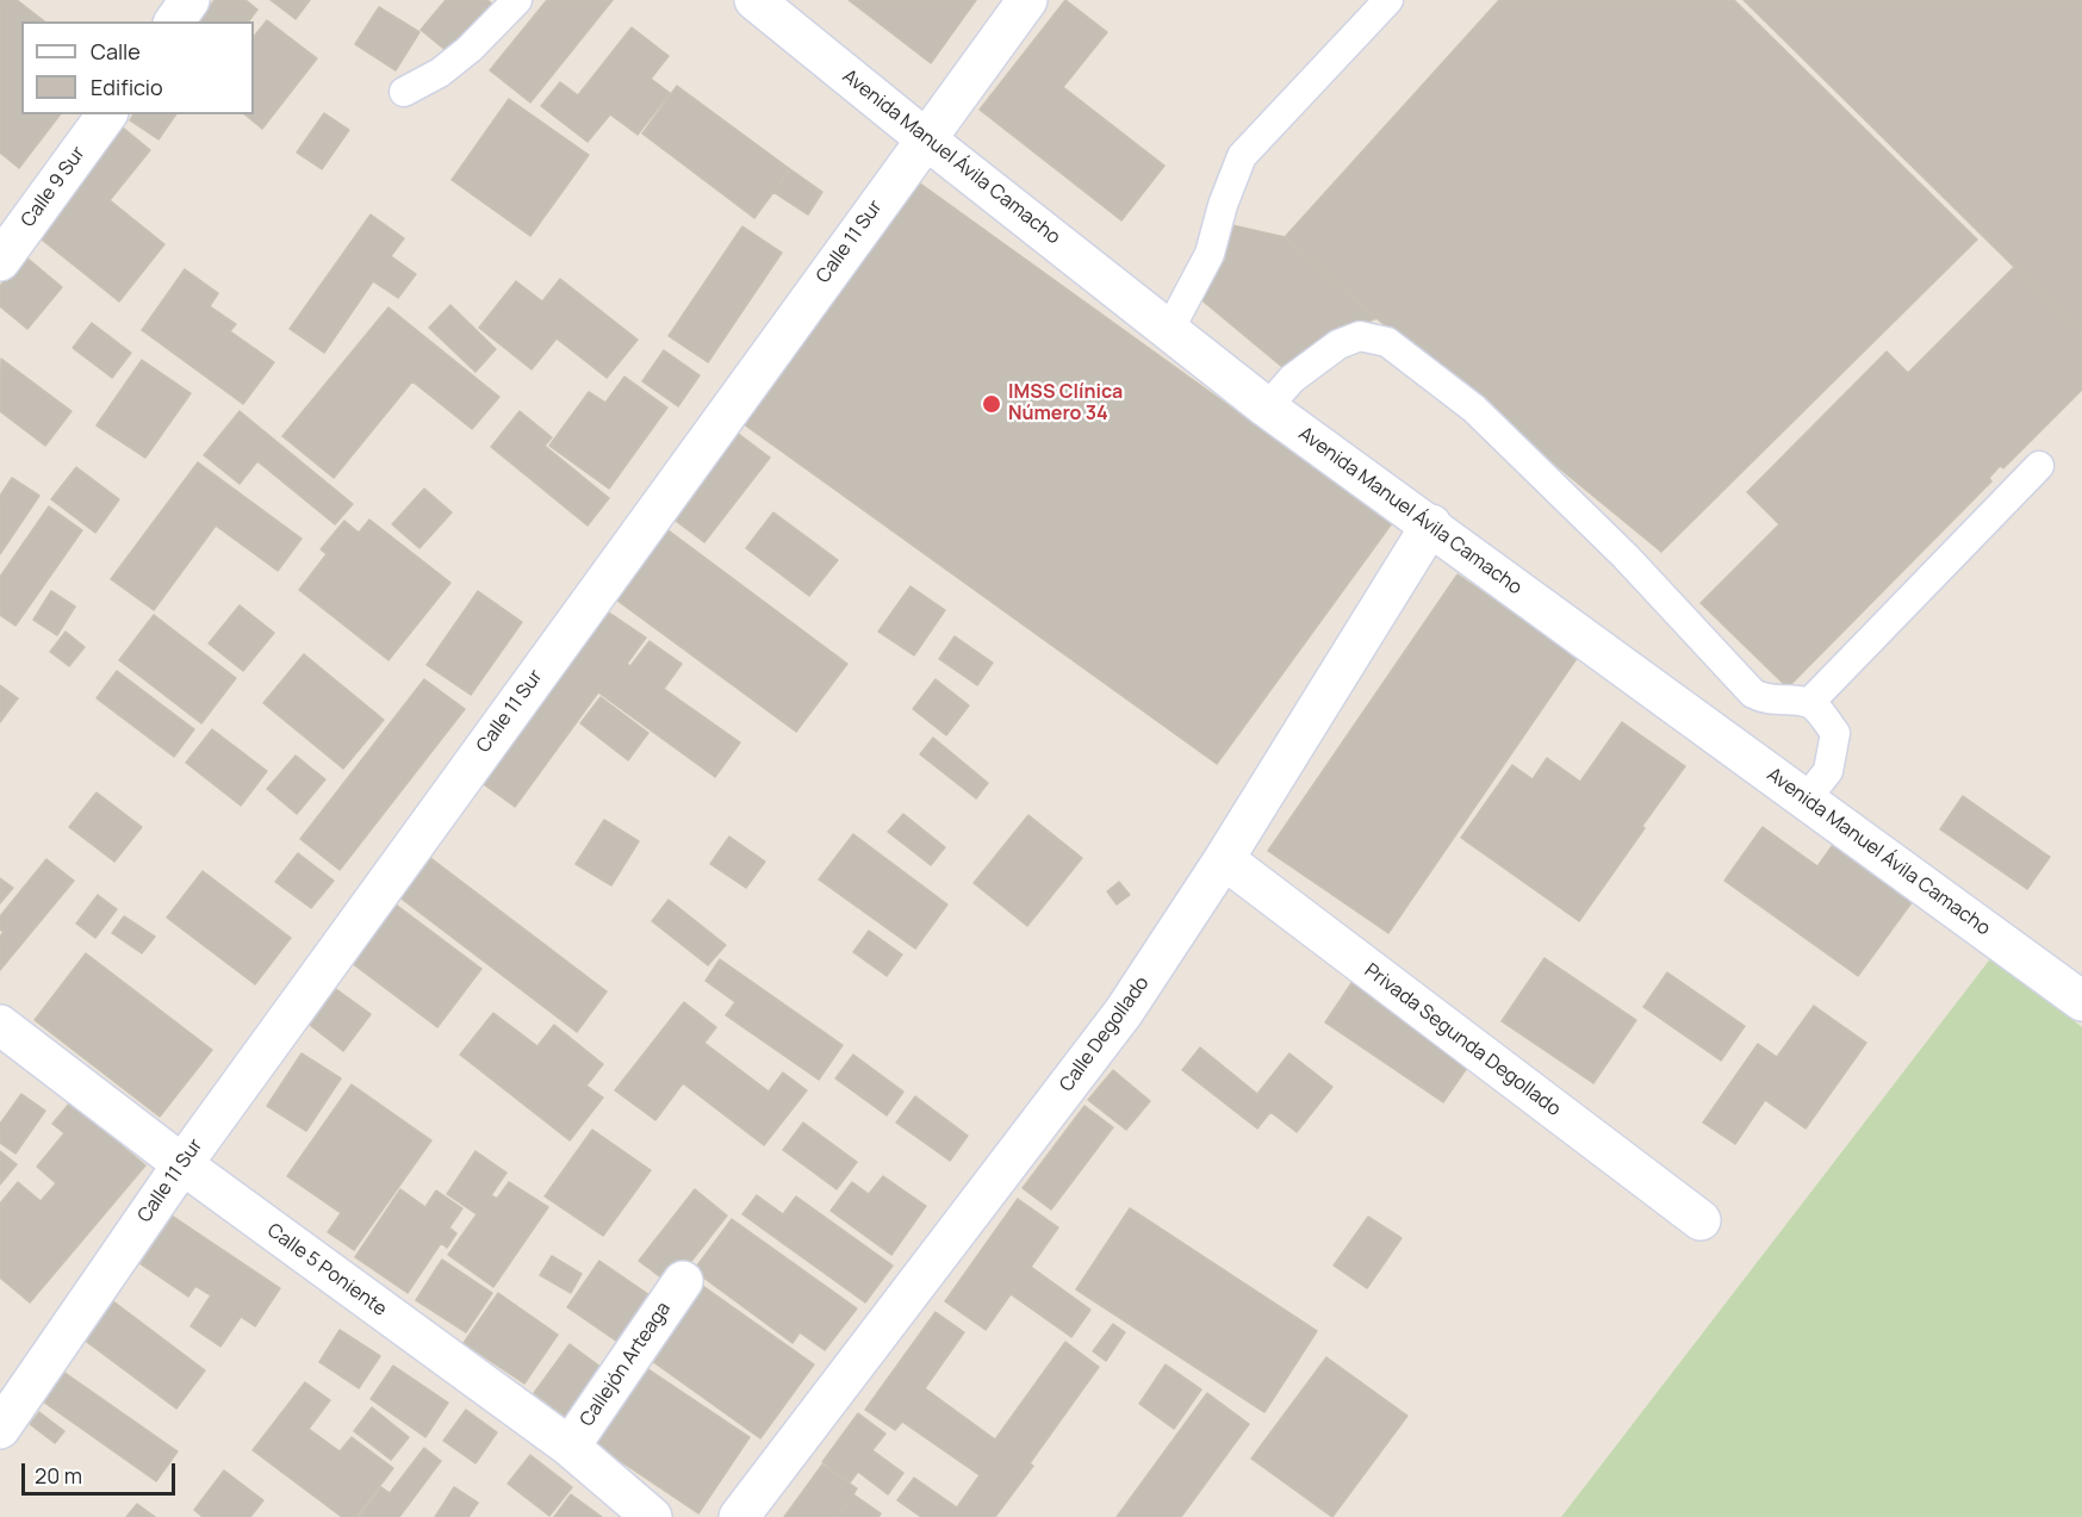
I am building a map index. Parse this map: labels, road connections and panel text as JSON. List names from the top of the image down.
{
  "streets": {
    "street": [
      "Avenida Manuel Ávila Camacho",
      "Calle 9 Sur",
      "Calle 11 Sur",
      "Calle Degollado",
      "Privada Segunda Degollado",
      "Calle 5 Poniente",
      "Callejón Arteaga"
    ]
  },
  "crossings": [
    ["Avenida Manuel Ávila Camacho", "Calle 11 Sur"],
    ["Avenida Manuel Ávila Camacho", "Calle Degollado"],
    ["Calle 11 Sur", "Calle 5 Poniente"],
    ["Calle Degollado", "Privada Segunda Degollado"],
    ["Calle 5 Poniente", "Callejón Arteaga"]
  ],
  "places": ["IMSS Clínica Número 34"],
  "legend": ["Calle", "Edificio"],
  "scale_bar": "20 m"
}
